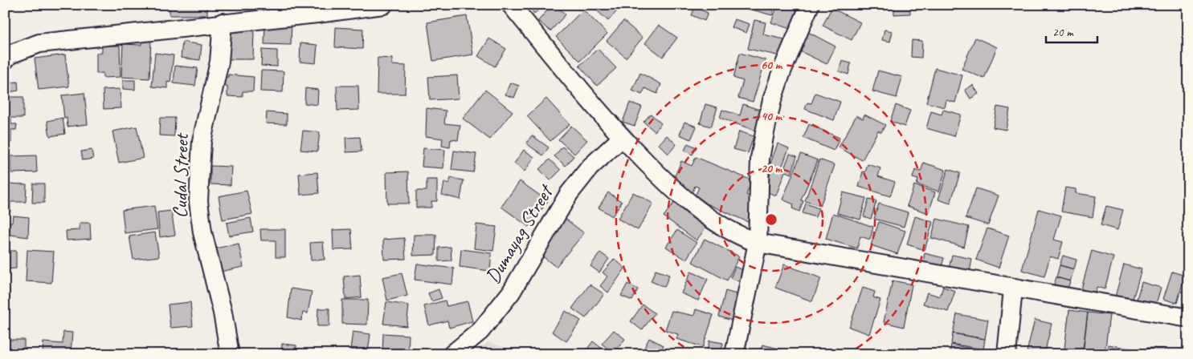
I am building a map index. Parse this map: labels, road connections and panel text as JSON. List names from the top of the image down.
{
  "streets": {
    "street": ["Cudal Street", "Dumayag Street"]
  },
  "scale_bar": "20 m",
  "rings": ["60 m", "40 m", "20 m"]
}
